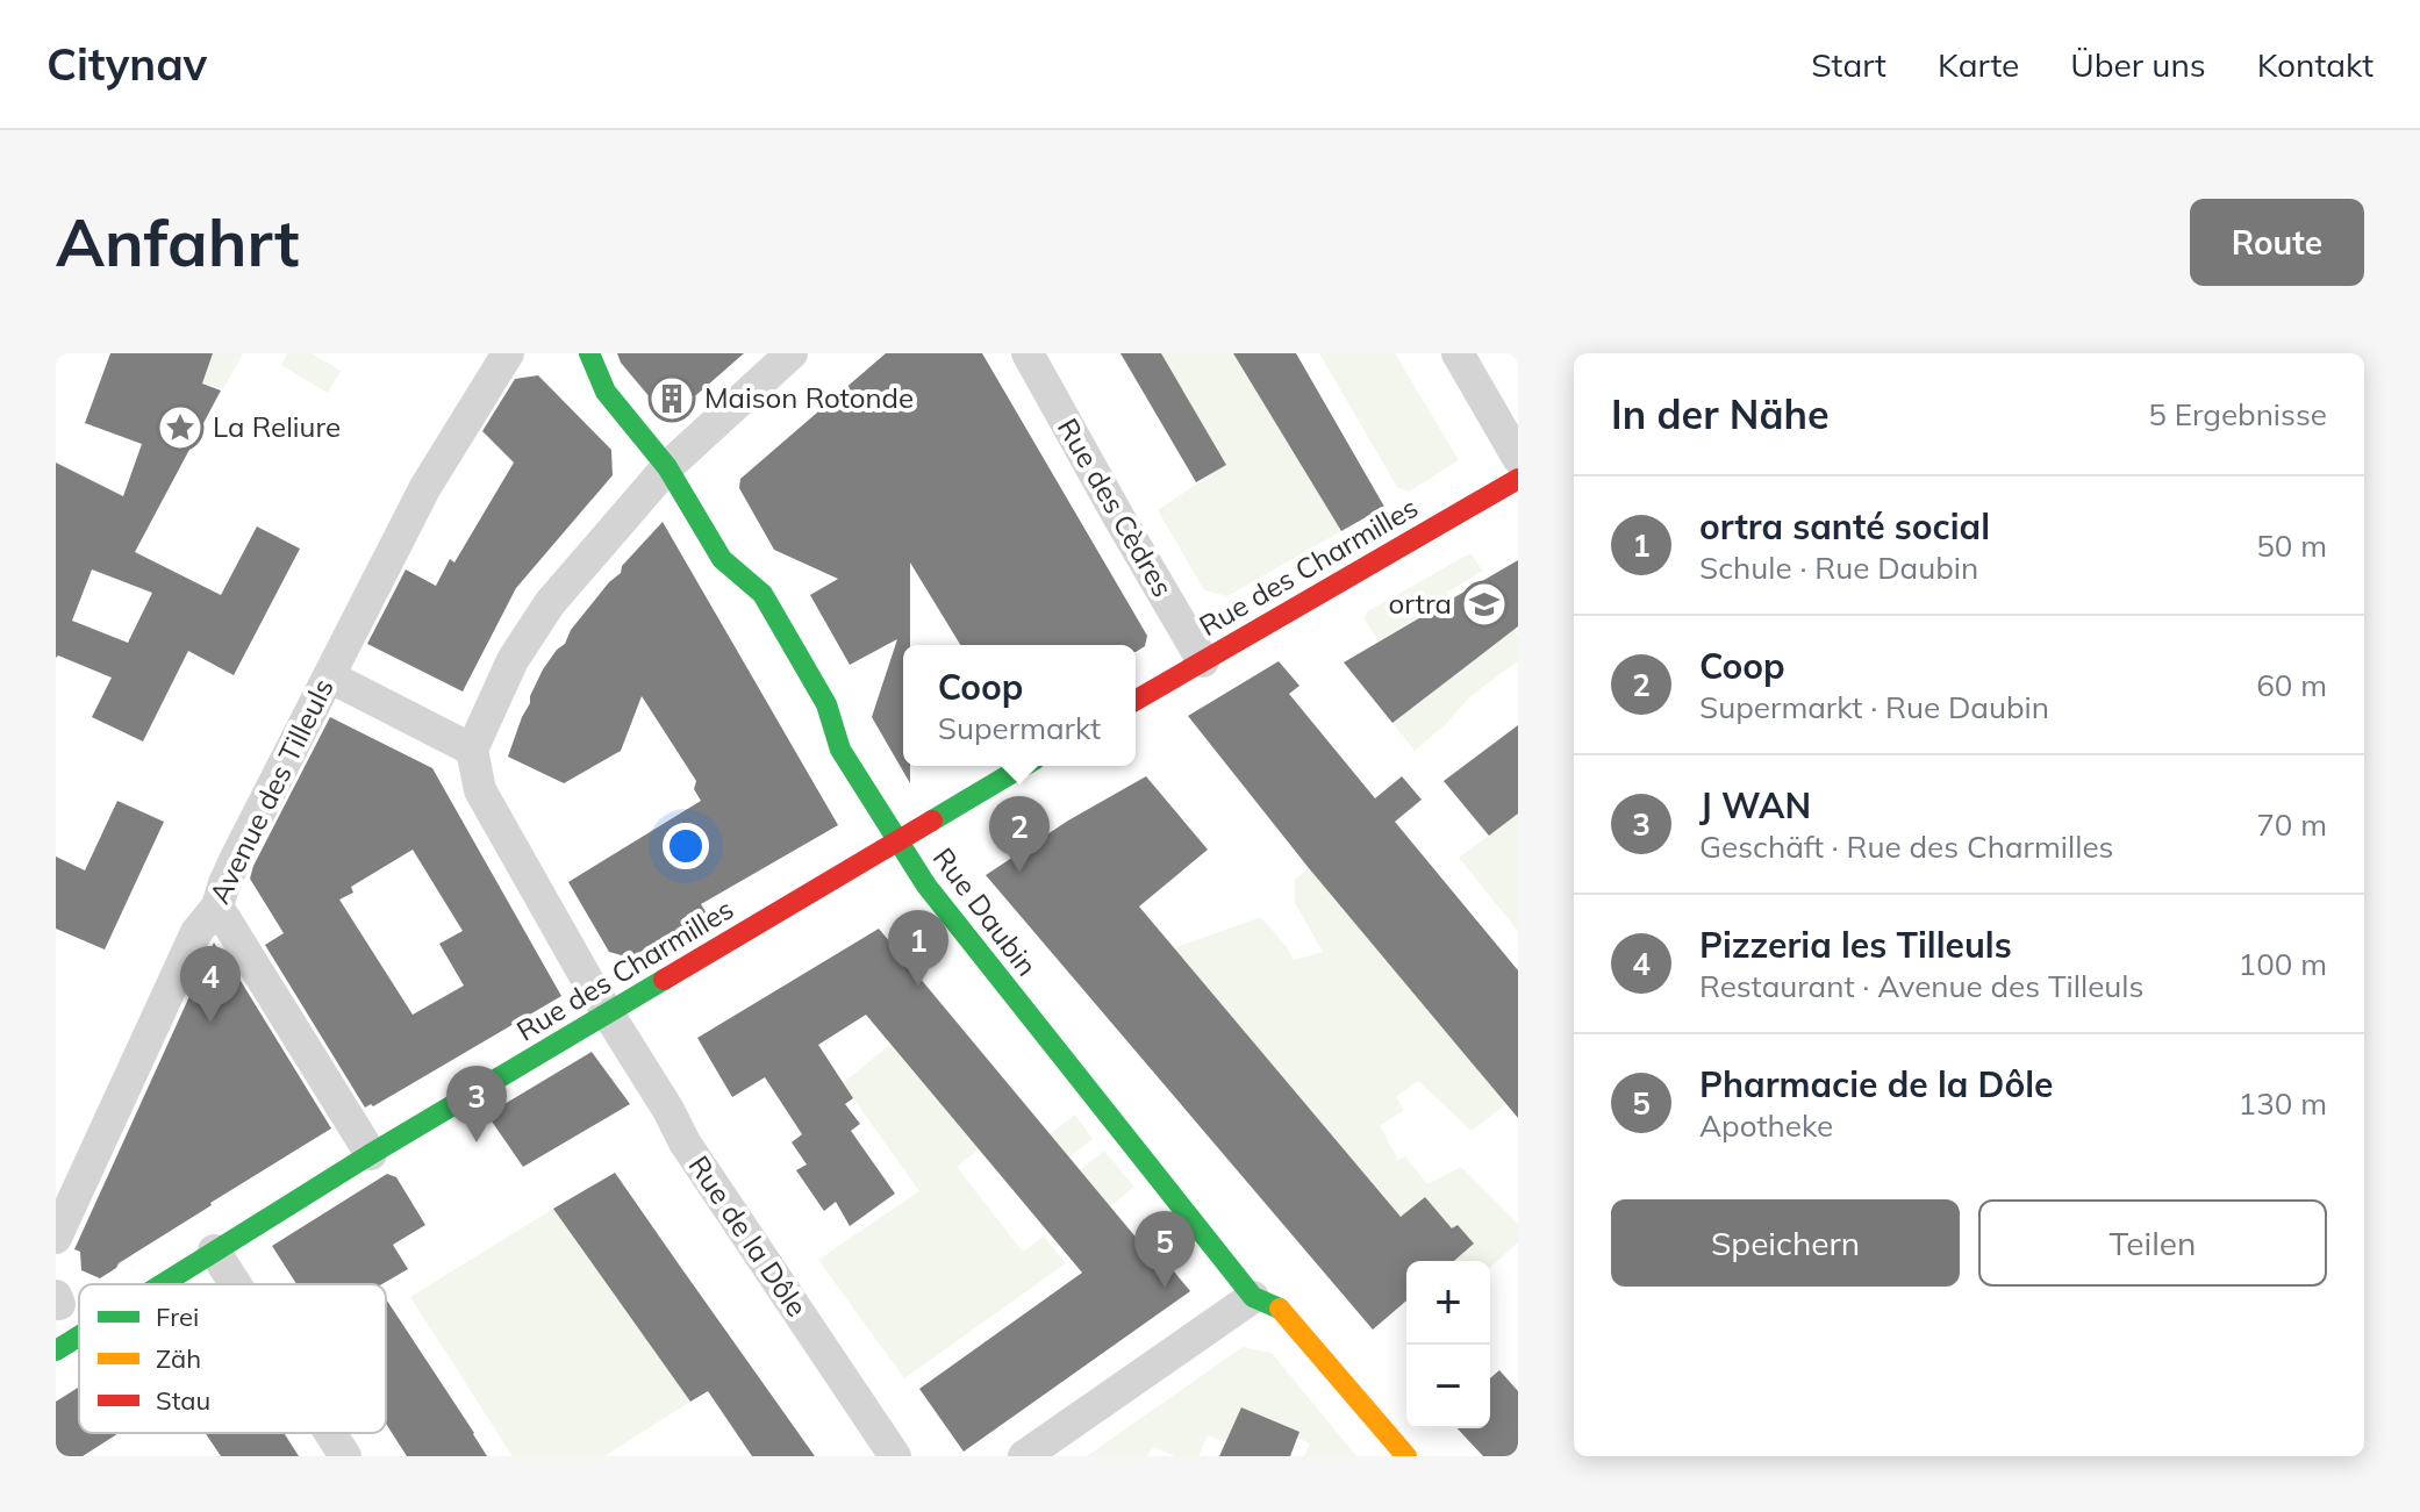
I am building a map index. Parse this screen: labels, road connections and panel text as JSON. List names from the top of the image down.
{
  "streets": {
    "main road": ["Rue des Charmilles", "Rue Daubin"],
    "street": ["Rue des Cèdres", "Avenue des Tilleuls", "Rue de la Dôle"]
  },
  "crossings": [
    ["Rue des Cèdres", "Rue des Charmilles"],
    ["Rue des Charmilles", "Rue Daubin"],
    ["Rue des Charmilles", "Rue de la Dôle"]
  ],
  "places": {
    "building": ["Maison Rotonde"],
    "place": ["La Reliure"],
    "school or university": ["ortra"]
  },
  "legend": ["Frei", "Zäh", "Stau"],
  "page": {
    "header": "Citynav",
    "nav": [
      "Start",
      "Karte",
      "Über uns",
      "Kontakt"
    ],
    "buttons": [
      "Route",
      ["Speichern", "Teilen"]
    ],
    "title": "Anfahrt",
    "heading": ["In der Nähe", "5 Ergebnisse"],
    "list": [
      {
        "mark": "1",
        "name": "ortra santé social",
        "note": "Schule · Rue Daubin",
        "value": "50 m"
      },
      {
        "mark": "2",
        "name": "Coop",
        "note": "Supermarkt · Rue Daubin",
        "value": "60 m"
      },
      {
        "mark": "3",
        "name": "J WAN",
        "note": "Geschäft · Rue des Charmilles",
        "value": "70 m"
      },
      {
        "mark": "4",
        "name": "Pizzeria les Tilleuls",
        "note": "Restaurant · Avenue des Tilleuls",
        "value": "100 m"
      },
      {
        "mark": "5",
        "name": "Pharmacie de la Dôle",
        "note": "Apotheke",
        "value": "130 m"
      }
    ],
    "popup": ["Coop", "Supermarkt"],
    "pins": [
      "2",
      "1",
      "4",
      "3",
      "5"
    ],
    "map_buttons": ["+", "−"]
  }
}
